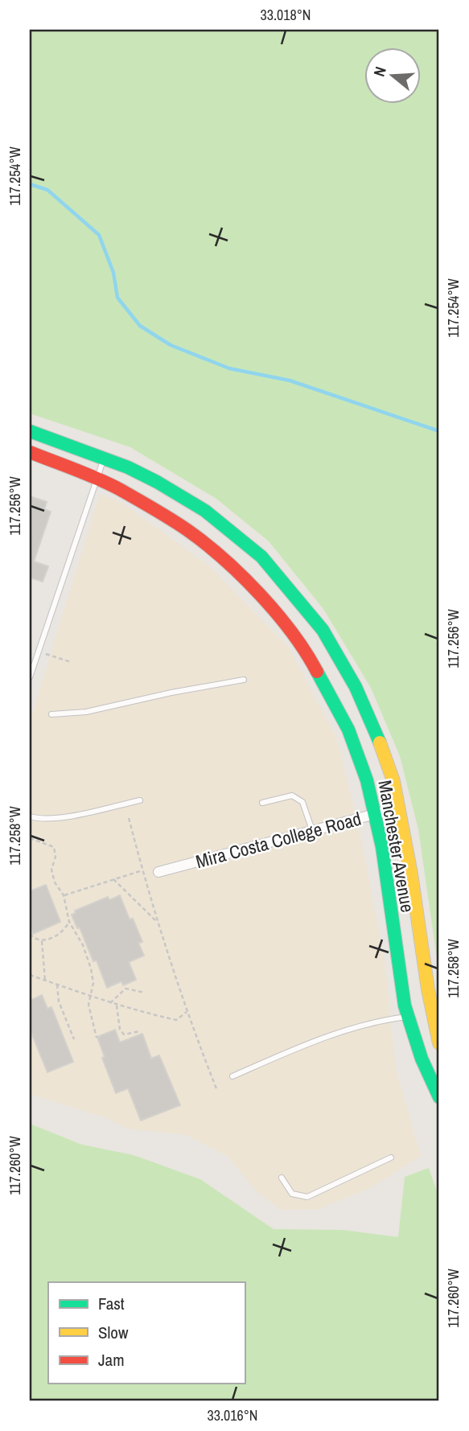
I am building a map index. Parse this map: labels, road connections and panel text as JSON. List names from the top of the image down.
{
  "streets": {
    "main road": ["Manchester Avenue"],
    "street": ["Mira Costa College Road"]
  },
  "crossings": [
    ["Mira Costa College Road", "Manchester Avenue"]
  ],
  "legend": ["Fast", "Slow", "Jam"],
  "north": "left",
  "coordinates": [
    "33.018°N",
    "117.254°W",
    "117.256°W",
    "117.258°W",
    "117.260°W",
    "33.016°N"
  ]
}
